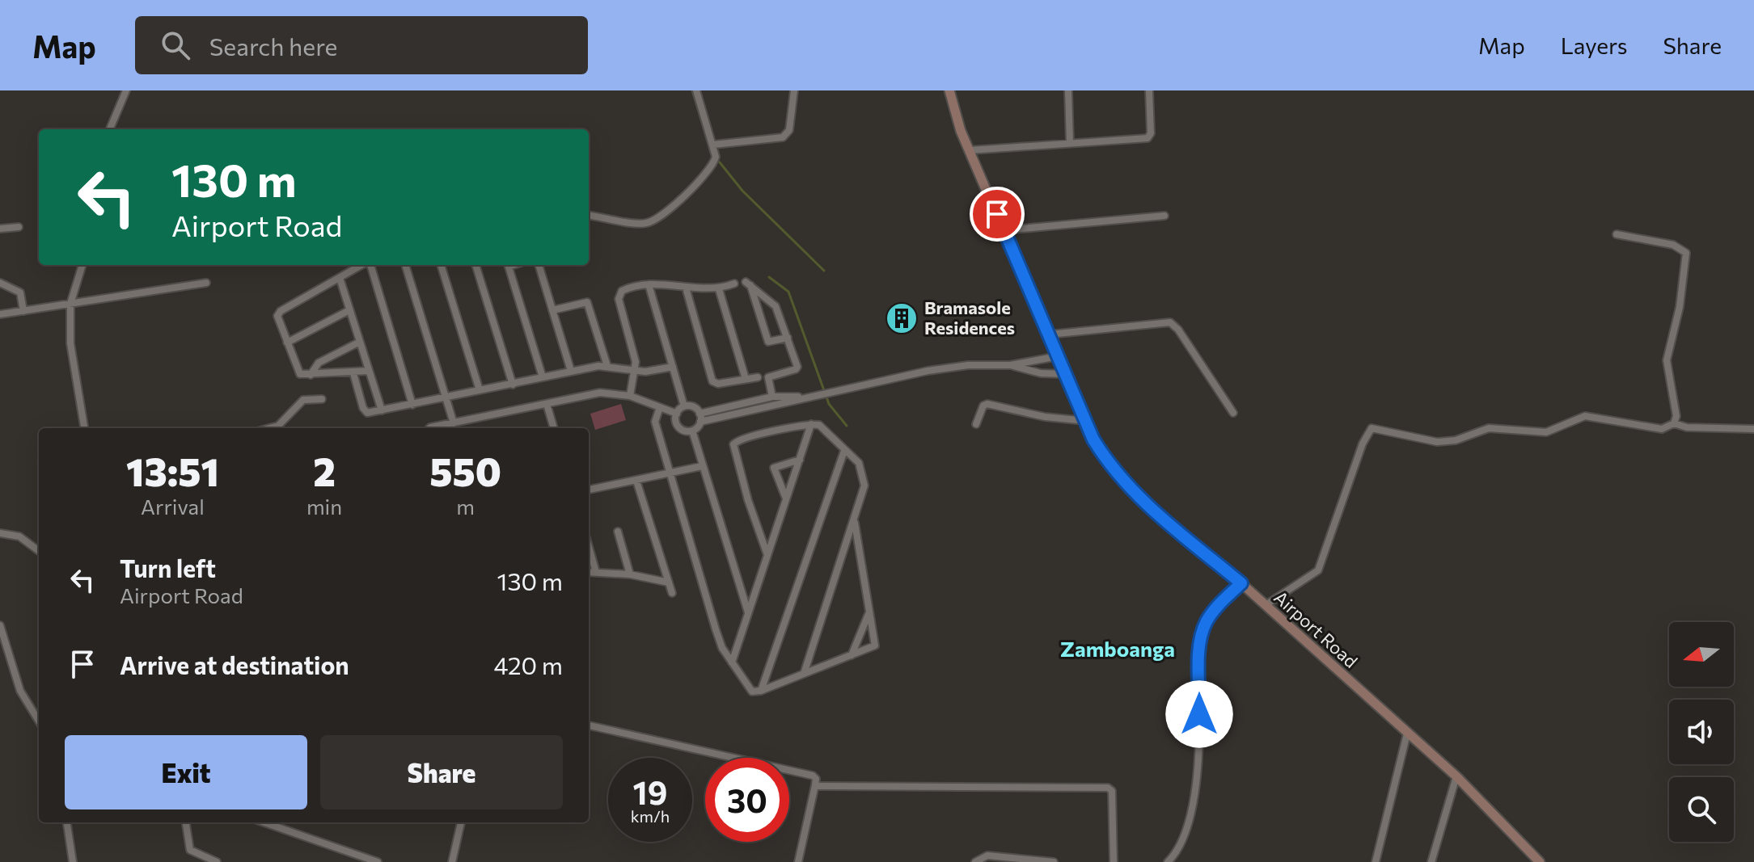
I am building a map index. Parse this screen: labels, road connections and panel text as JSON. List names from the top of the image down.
{
  "streets": {
    "main road": ["Airport Road"]
  },
  "districts": ["Zamboanga"],
  "places": {
    "building": ["Bramasole Residences"]
  },
  "north": "left",
  "page": {
    "header": "Map",
    "search": "Search here",
    "nav": ["Map", "Layers", "Share"],
    "turn": ["130 m", "Airport Road"],
    "eta": [
      "13:51",
      "Arrival",
      "2",
      "min",
      "550",
      "m"
    ],
    "list": [
      {
        "name": "Turn left",
        "note": "Airport Road",
        "value": "130 m"
      },
      {
        "name": "Arrive at destination",
        "value": "420 m"
      }
    ],
    "buttons": ["Exit", "Share"],
    "speed": "19 km/h",
    "limit": "30"
  }
}
